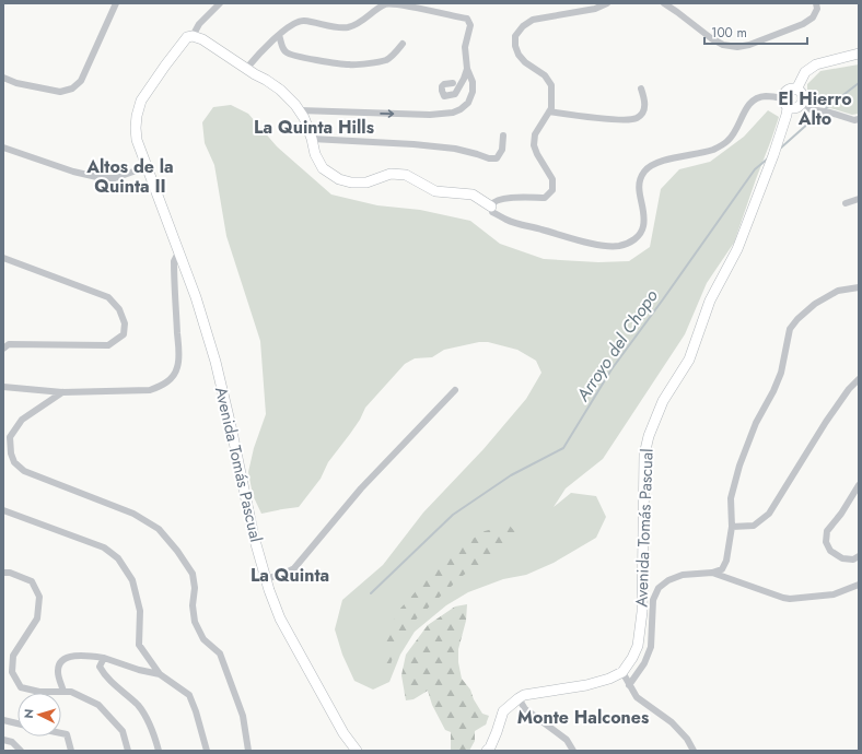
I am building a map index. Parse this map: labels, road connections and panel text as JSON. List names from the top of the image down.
{
  "streets": {
    "street": ["Avenida Tomás Pascual"]
  },
  "districts": [
    "El Hierro Alto",
    "La Quinta Hills",
    "Altos de la Quinta II",
    "La Quinta",
    "Monte Halcones"
  ],
  "water": ["Arroyo del Chopo"],
  "scale_bar": "100 m",
  "north": "left"
}
